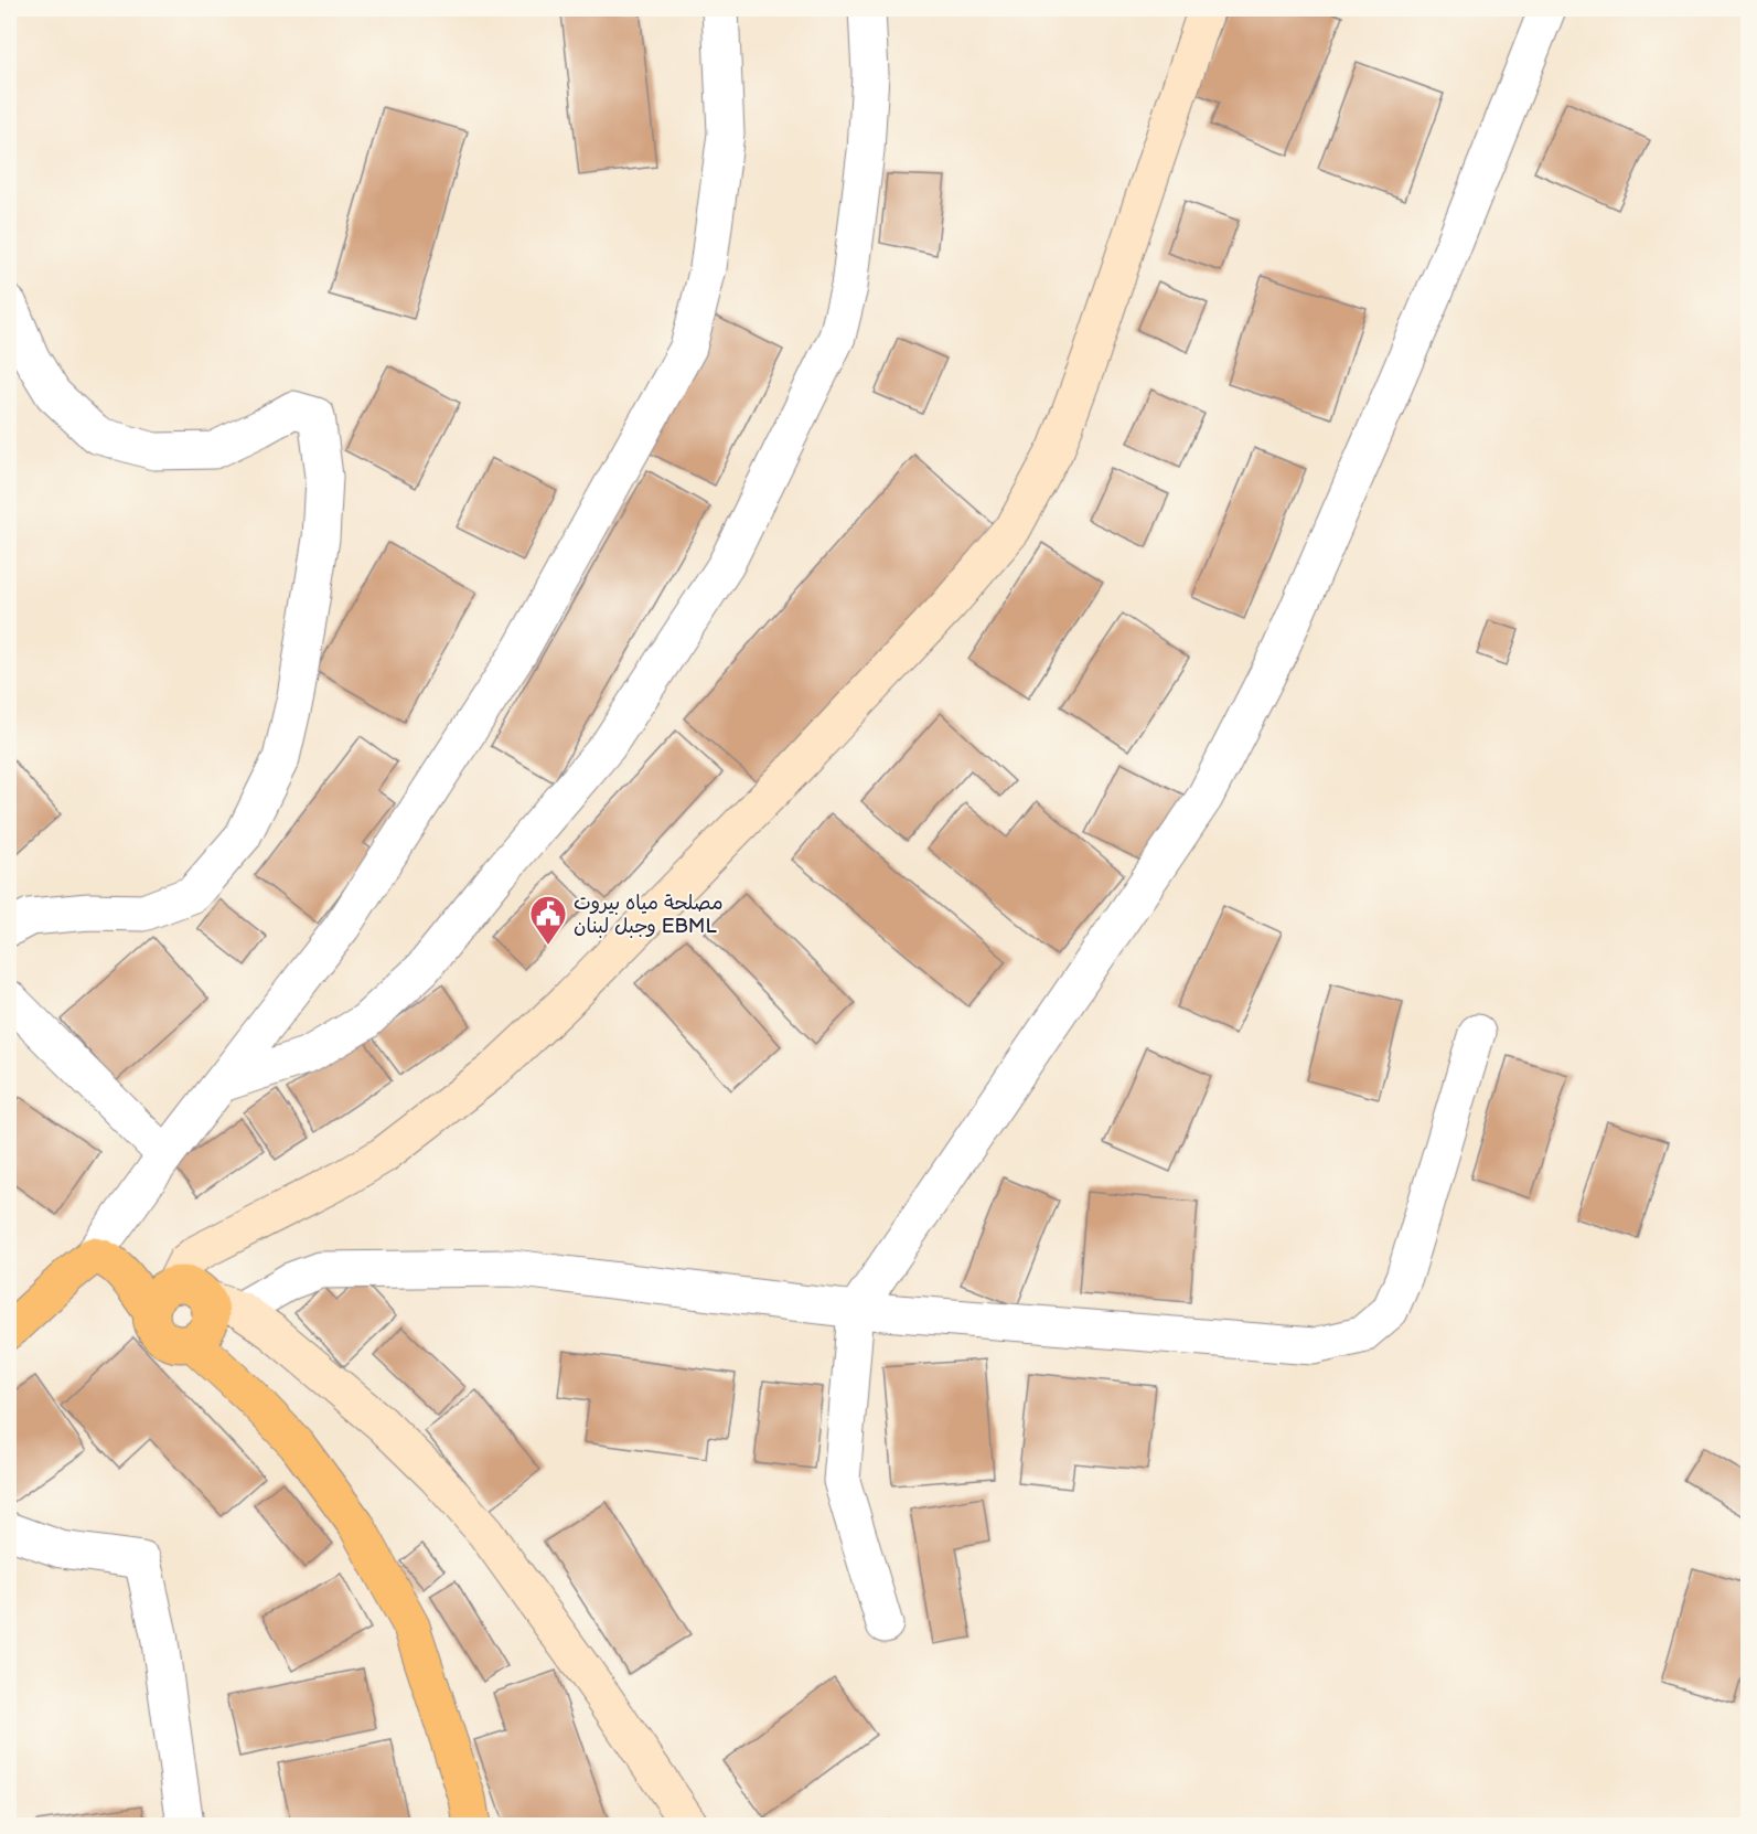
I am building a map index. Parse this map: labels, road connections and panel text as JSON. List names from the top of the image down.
{
  "places": {
    "public building": ["مصلحة مياه بيروت وجبل لبنان EBML"]
  }
}
